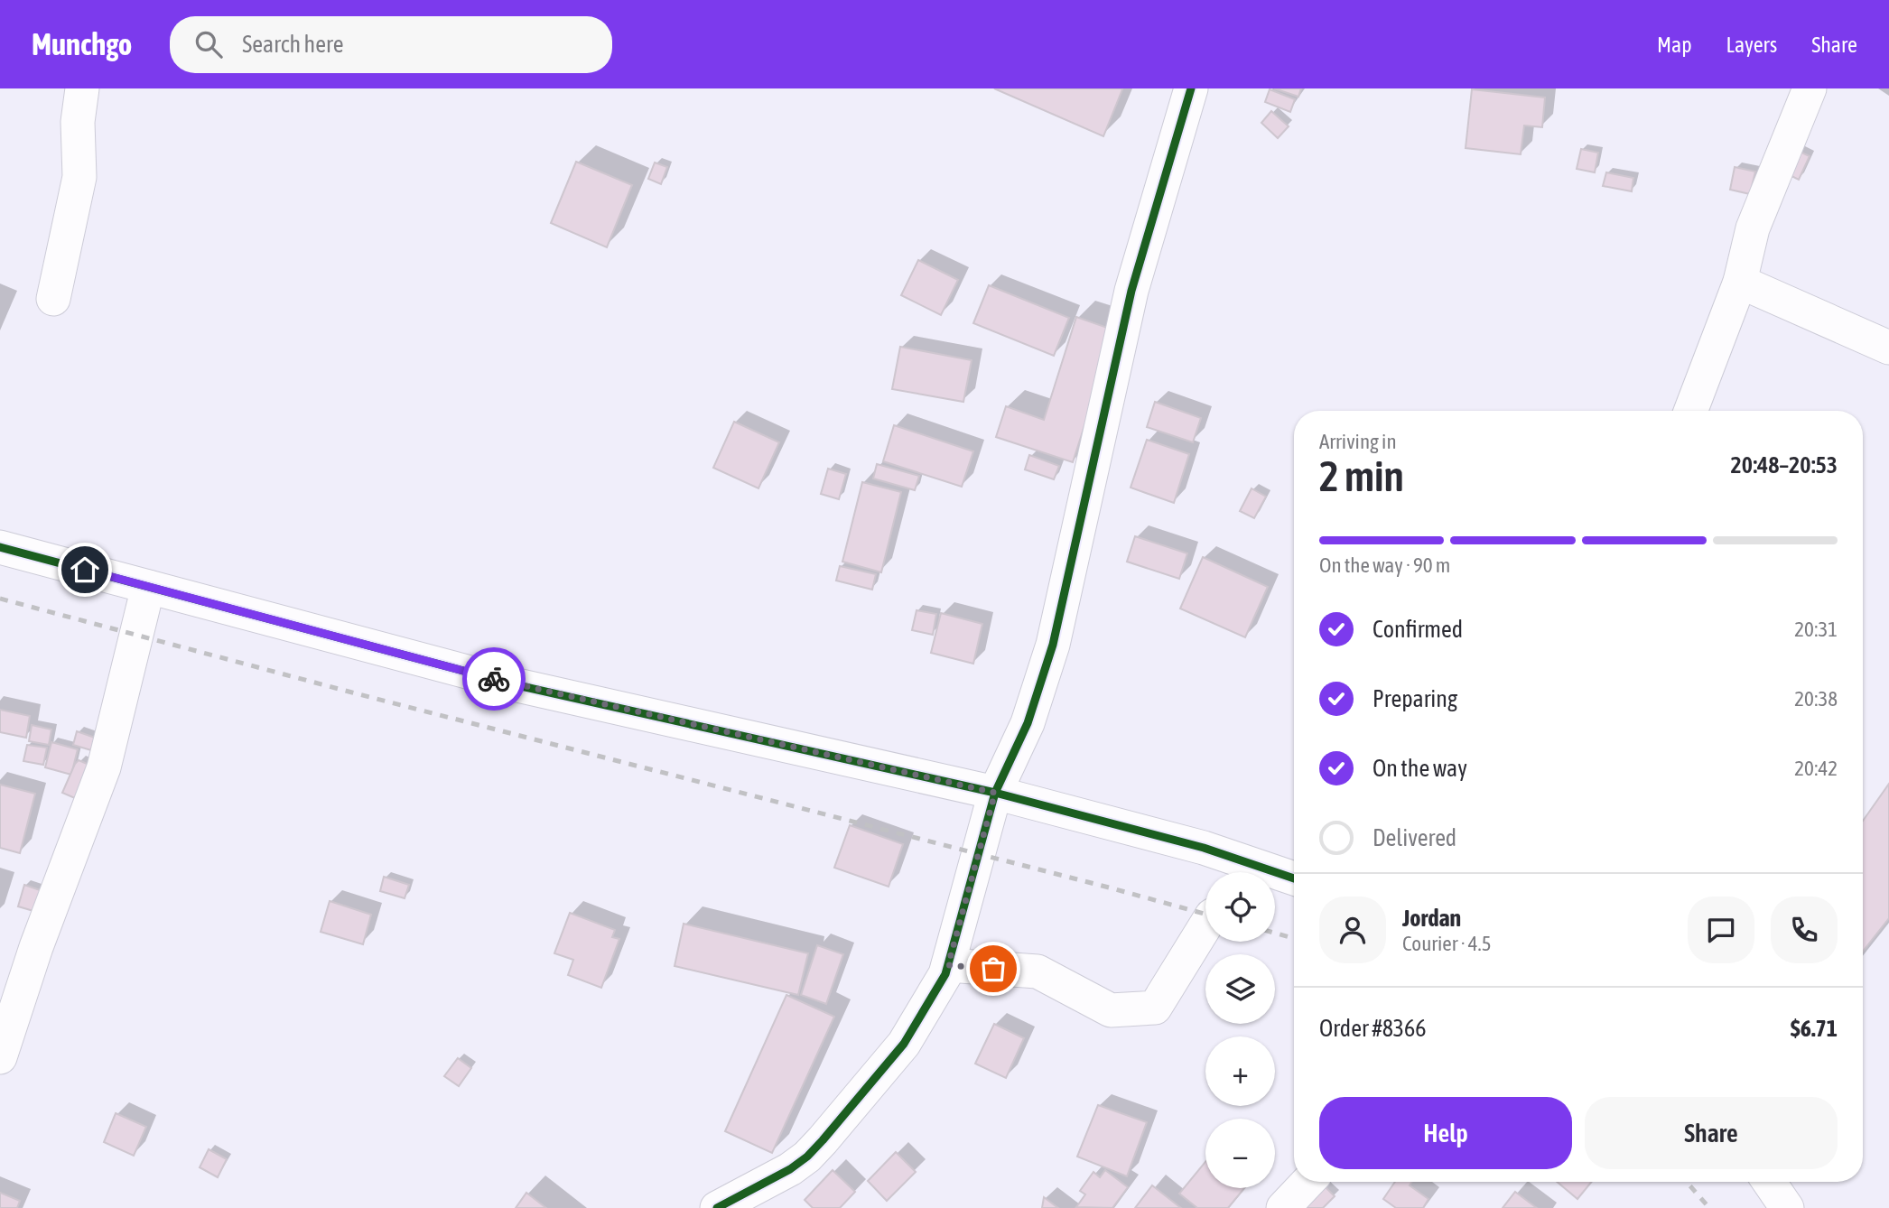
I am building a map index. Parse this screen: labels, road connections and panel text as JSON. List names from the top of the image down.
{
  "page": {
    "header": "Munchgo",
    "search": "Search here",
    "nav": ["Map", "Layers", "Share"],
    "heading": ["2 min", "Arriving in", "20:48–20:53"],
    "panel": [
      "Jordan",
      "Courier · 4.5",
      "Order #8366",
      "$6.71"
    ],
    "bar": "On the way · 90 m",
    "list": [
      ["Confirmed", "20:31"],
      ["Preparing", "20:38"],
      ["On the way", "20:42"],
      "Delivered"
    ],
    "map_buttons": ["+", "−"],
    "buttons": ["Help", "Share"]
  }
}
